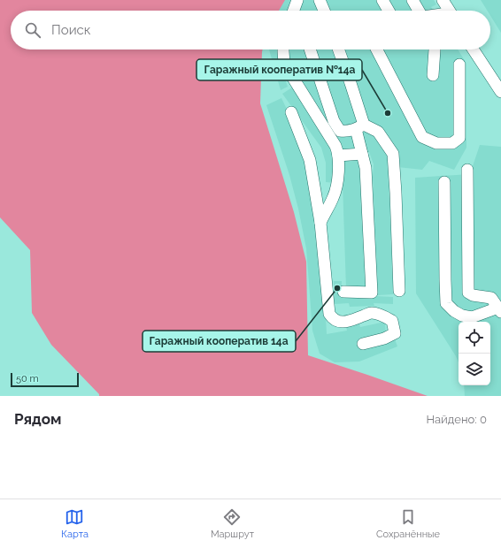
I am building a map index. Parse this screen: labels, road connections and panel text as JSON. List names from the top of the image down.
{
  "places": ["Гаражный кооператив №14а", "Гаражный кооператив 14а"],
  "scale_bar": "50 m",
  "page": {
    "search": "Поиск",
    "scale": "50 m",
    "heading": ["Рядом", "Найдено: 0"],
    "nav": ["Карта", "Маршрут", "Сохранённые"]
  }
}
